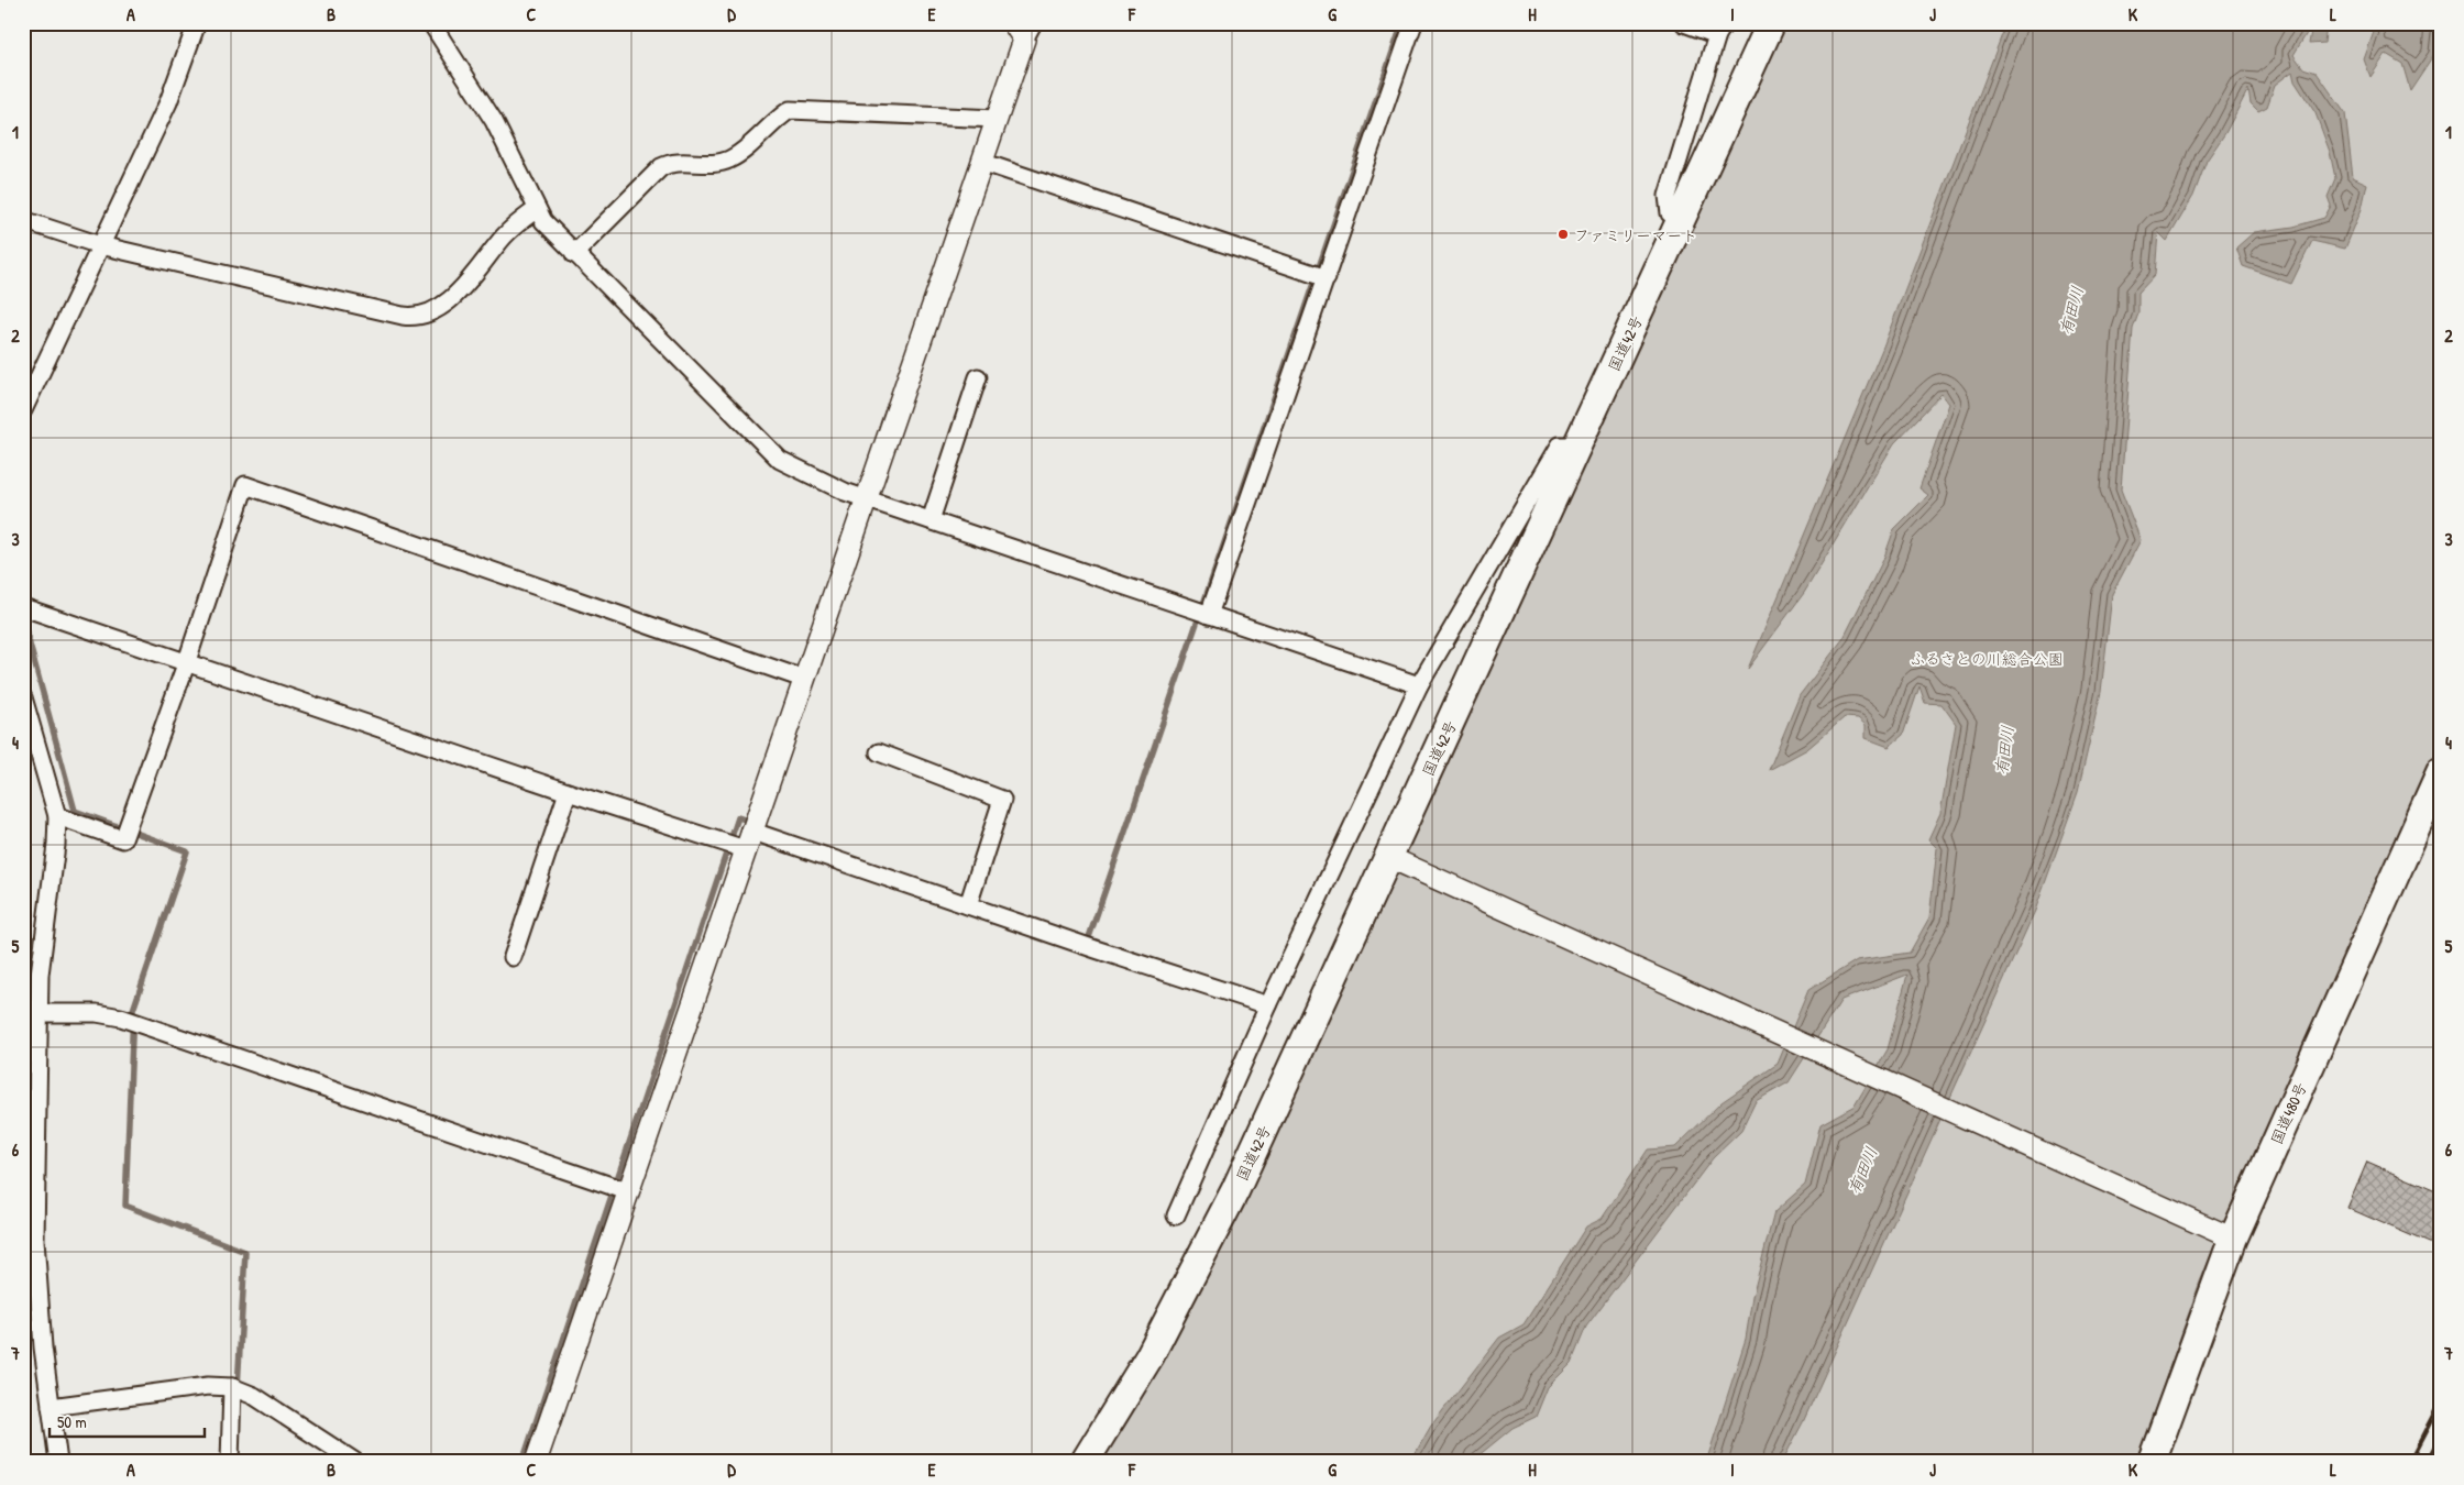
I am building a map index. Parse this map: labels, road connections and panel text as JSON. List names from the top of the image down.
{
  "streets": {
    "highway": ["国道42号", "国道480号"]
  },
  "water": ["有田川"],
  "parks": ["ふるさとの川総合公園"],
  "places": ["ファミリーマート"],
  "scale_bar": "50 m",
  "grid": {
    "columns": [
      "A",
      "B",
      "C",
      "D",
      "E",
      "F",
      "G",
      "H",
      "I",
      "J",
      "K",
      "L"
    ],
    "rows": [
      "1",
      "2",
      "3",
      "4",
      "5",
      "6",
      "7"
    ]
  }
}
